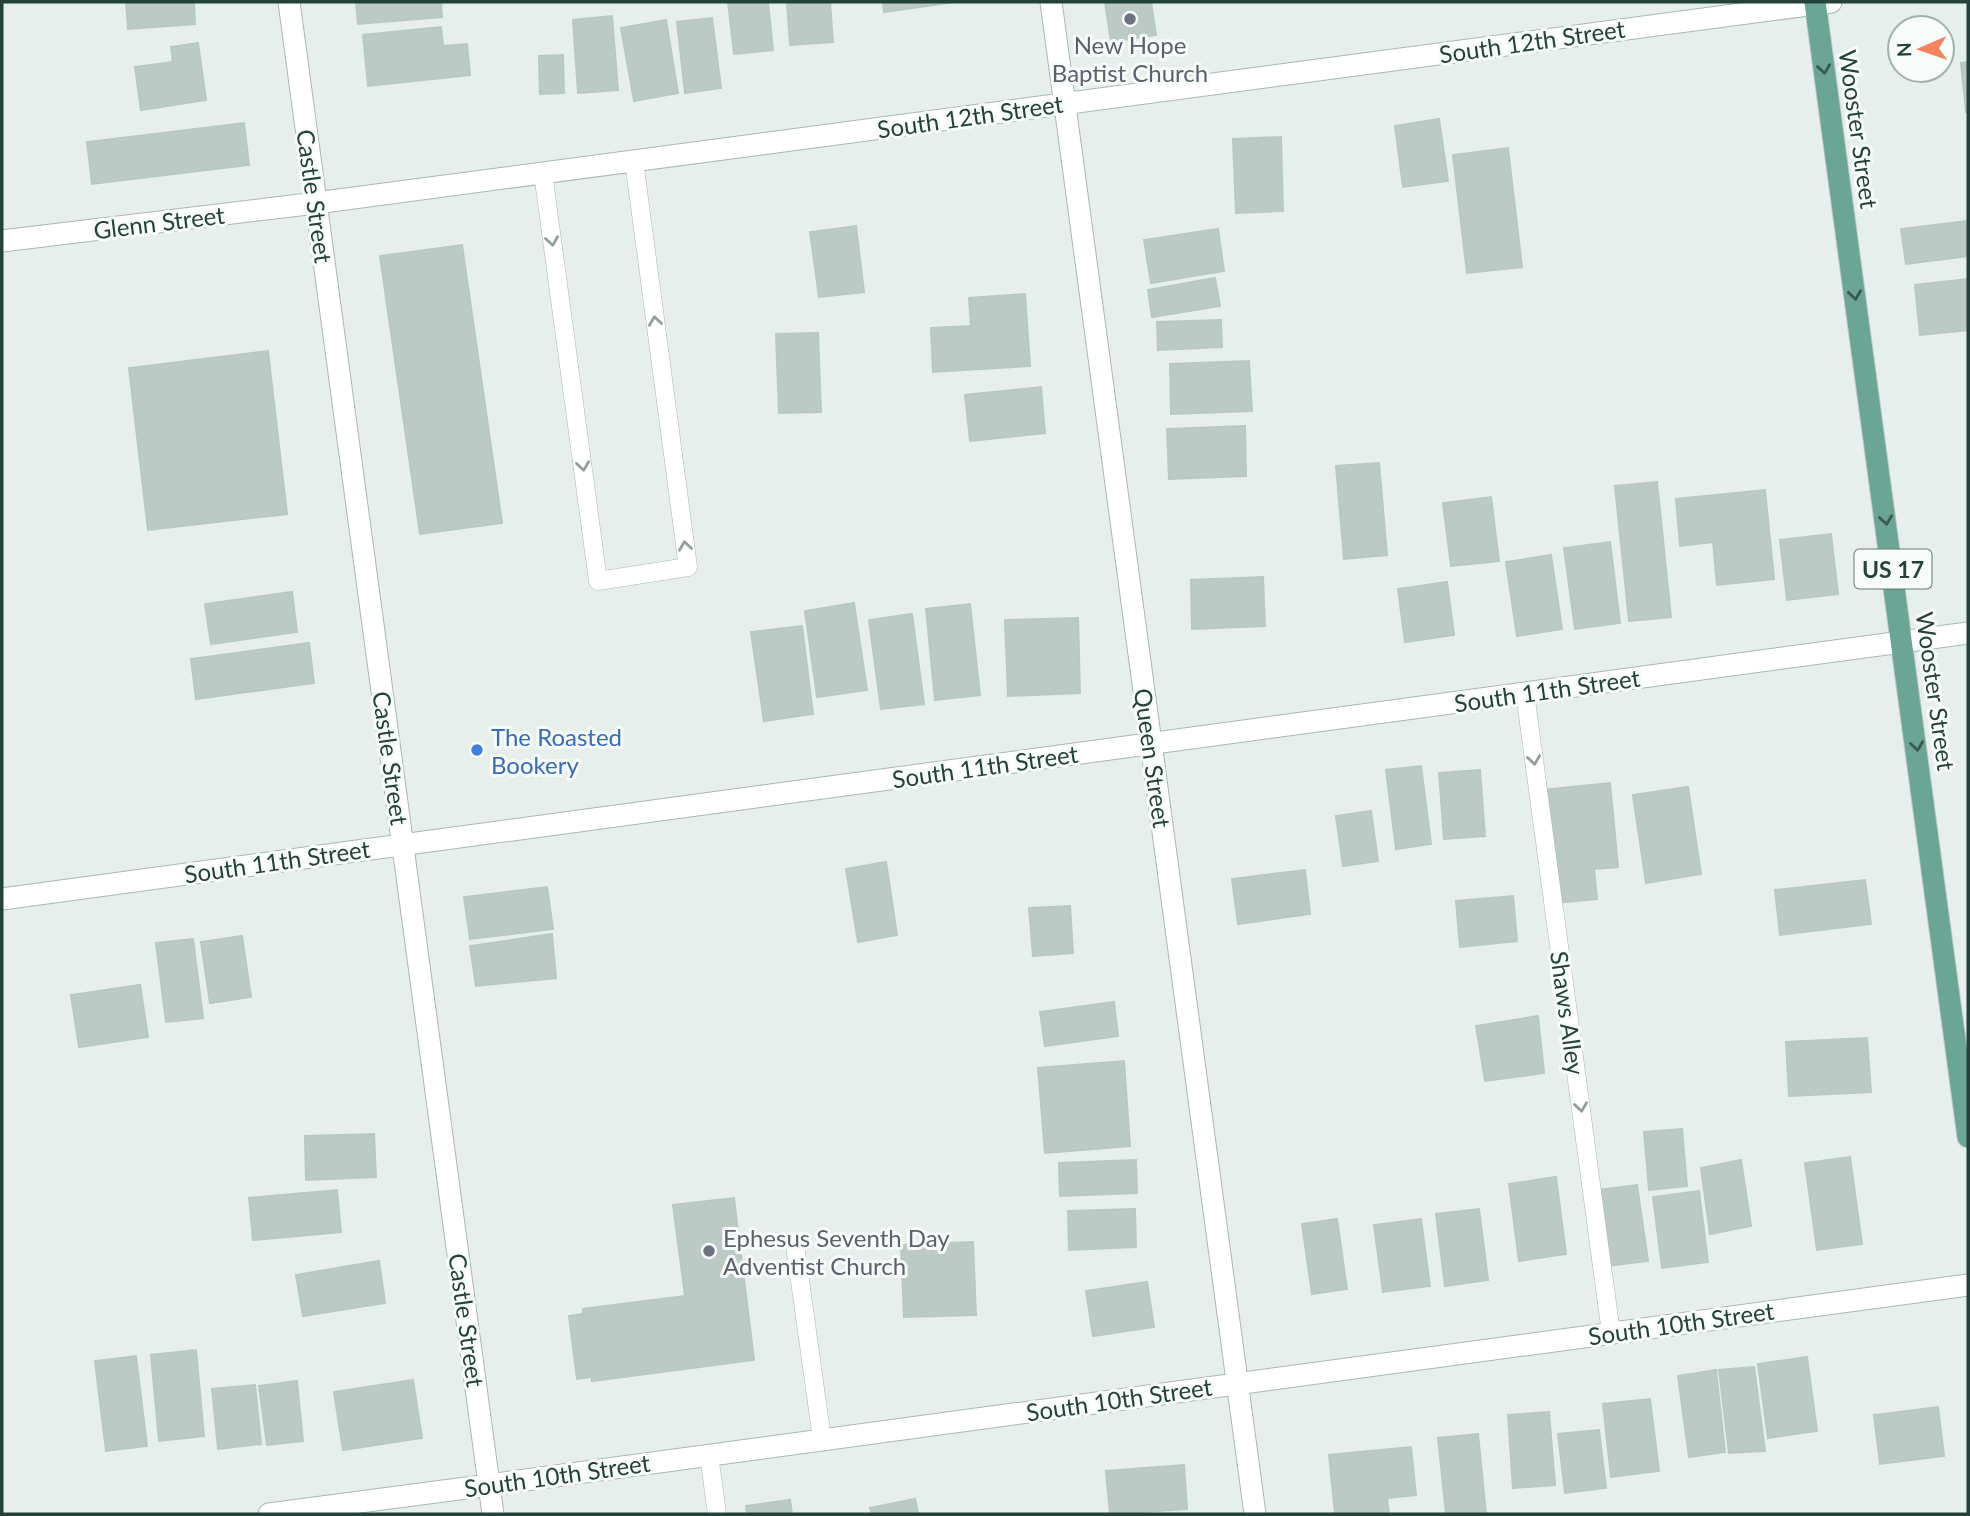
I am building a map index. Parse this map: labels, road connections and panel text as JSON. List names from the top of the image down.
{
  "streets": {
    "main road": ["Wooster Street", "US 17"],
    "street": [
      "South 12th Street",
      "Castle Street",
      "Glenn Street",
      "South 11th Street",
      "Queen Street",
      "South 10th Street"
    ],
    "lane": ["Shaws Alley"]
  },
  "crossings": [
    ["South 12th Street", "Wooster Street"],
    ["South 12th Street", "Castle Street"],
    ["South 12th Street", "Glenn Street"],
    ["South 12th Street", "Queen Street"],
    ["Wooster Street", "South 11th Street"],
    ["Castle Street", "Glenn Street"],
    ["Castle Street", "South 11th Street"],
    ["Castle Street", "South 10th Street"],
    ["South 11th Street", "Queen Street"],
    ["South 11th Street", "Shaws Alley"],
    ["Queen Street", "South 10th Street"],
    ["Shaws Alley", "South 10th Street"]
  ],
  "one_way": ["Wooster Street", "Shaws Alley"],
  "places": ["New Hope Baptist Church", "The Roasted Bookery", "Ephesus Seventh Day Adventist Church"],
  "north": "left"
}
